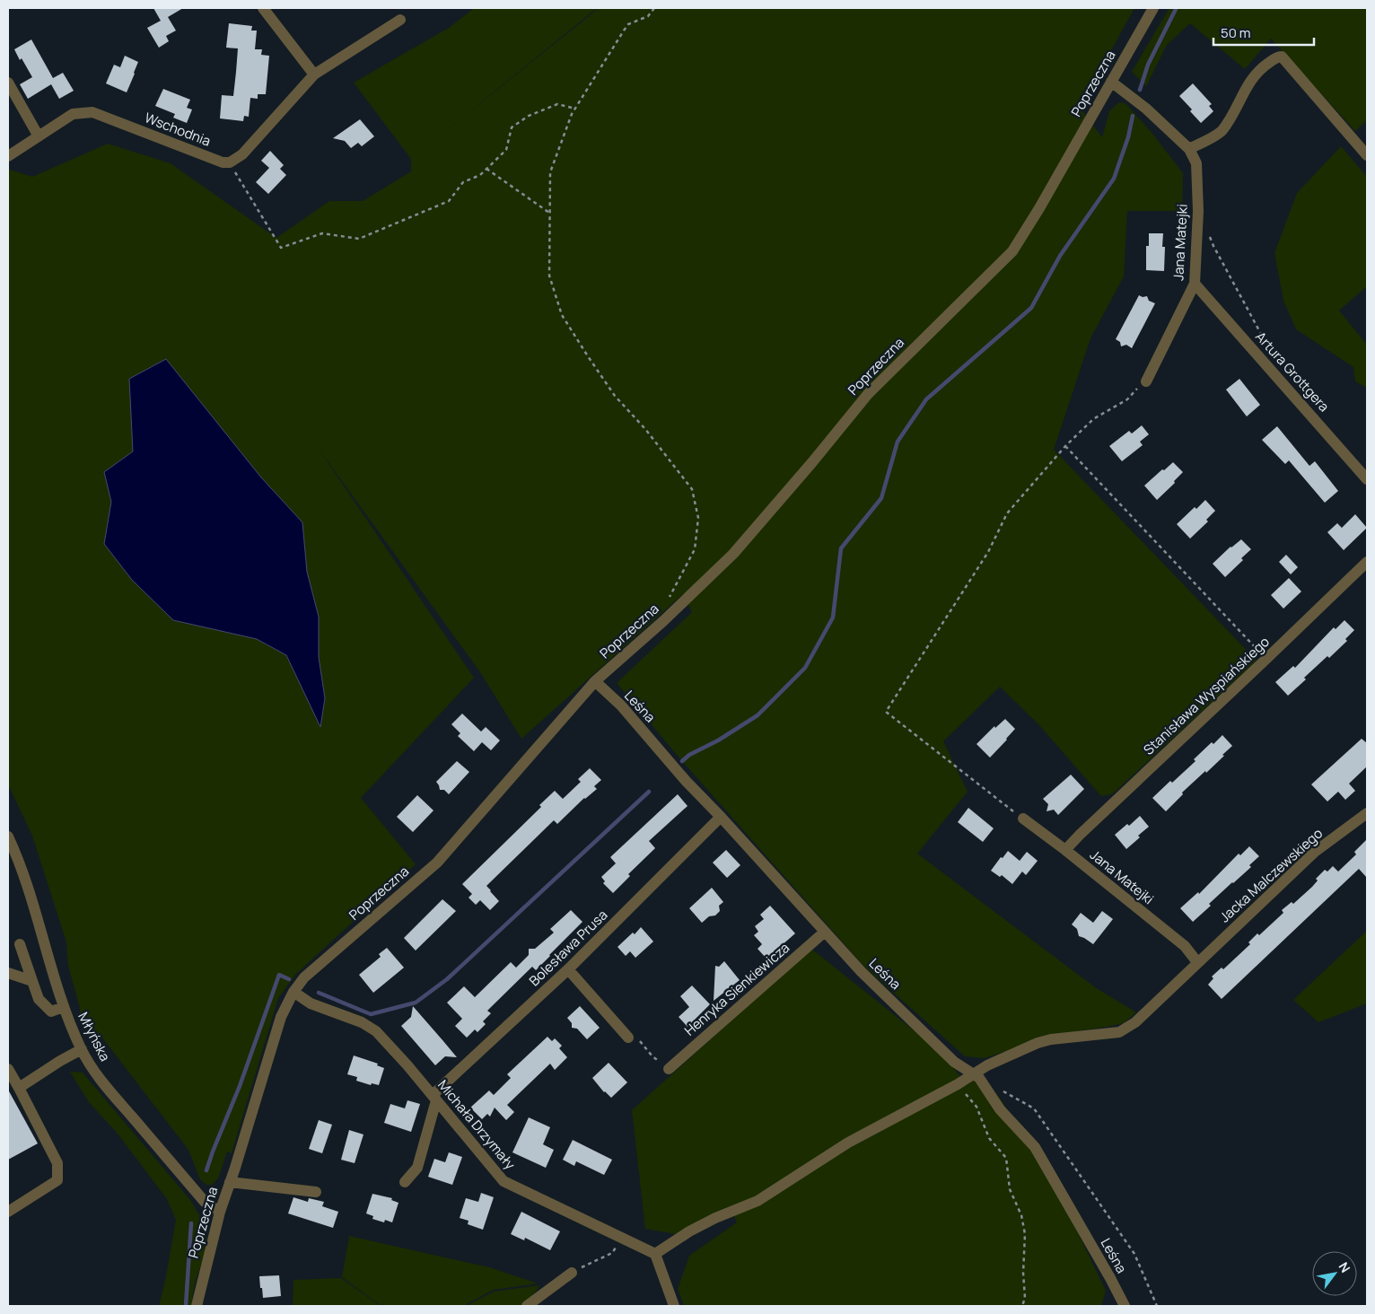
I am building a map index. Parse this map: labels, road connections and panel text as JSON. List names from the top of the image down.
{
  "streets": {
    "street": [
      "Poprzeczna",
      "Wschodnia",
      "Jana Matejki",
      "Artura Grottgera",
      "Stanisława Wyspiańskiego",
      "Leśna",
      "Jacka Malczewskiego",
      "Bolesława Prusa",
      "Henryka Sienkiewicza",
      "Młyńska",
      "Michała Drzymały"
    ]
  },
  "crossings": [
    ["Poprzeczna", "Jana Matejki"],
    ["Poprzeczna", "Leśna"],
    ["Poprzeczna", "Młyńska"],
    ["Poprzeczna", "Michała Drzymały"],
    ["Jana Matejki", "Artura Grottgera"],
    ["Jana Matejki", "Stanisława Wyspiańskiego"],
    ["Jana Matejki", "Jacka Malczewskiego"],
    ["Leśna", "Jacka Malczewskiego"],
    ["Leśna", "Bolesława Prusa"],
    ["Leśna", "Henryka Sienkiewicza"],
    ["Jacka Malczewskiego", "Michała Drzymały"],
    ["Bolesława Prusa", "Michała Drzymały"]
  ],
  "scale_bar": "50 m",
  "north": "top right"
}
